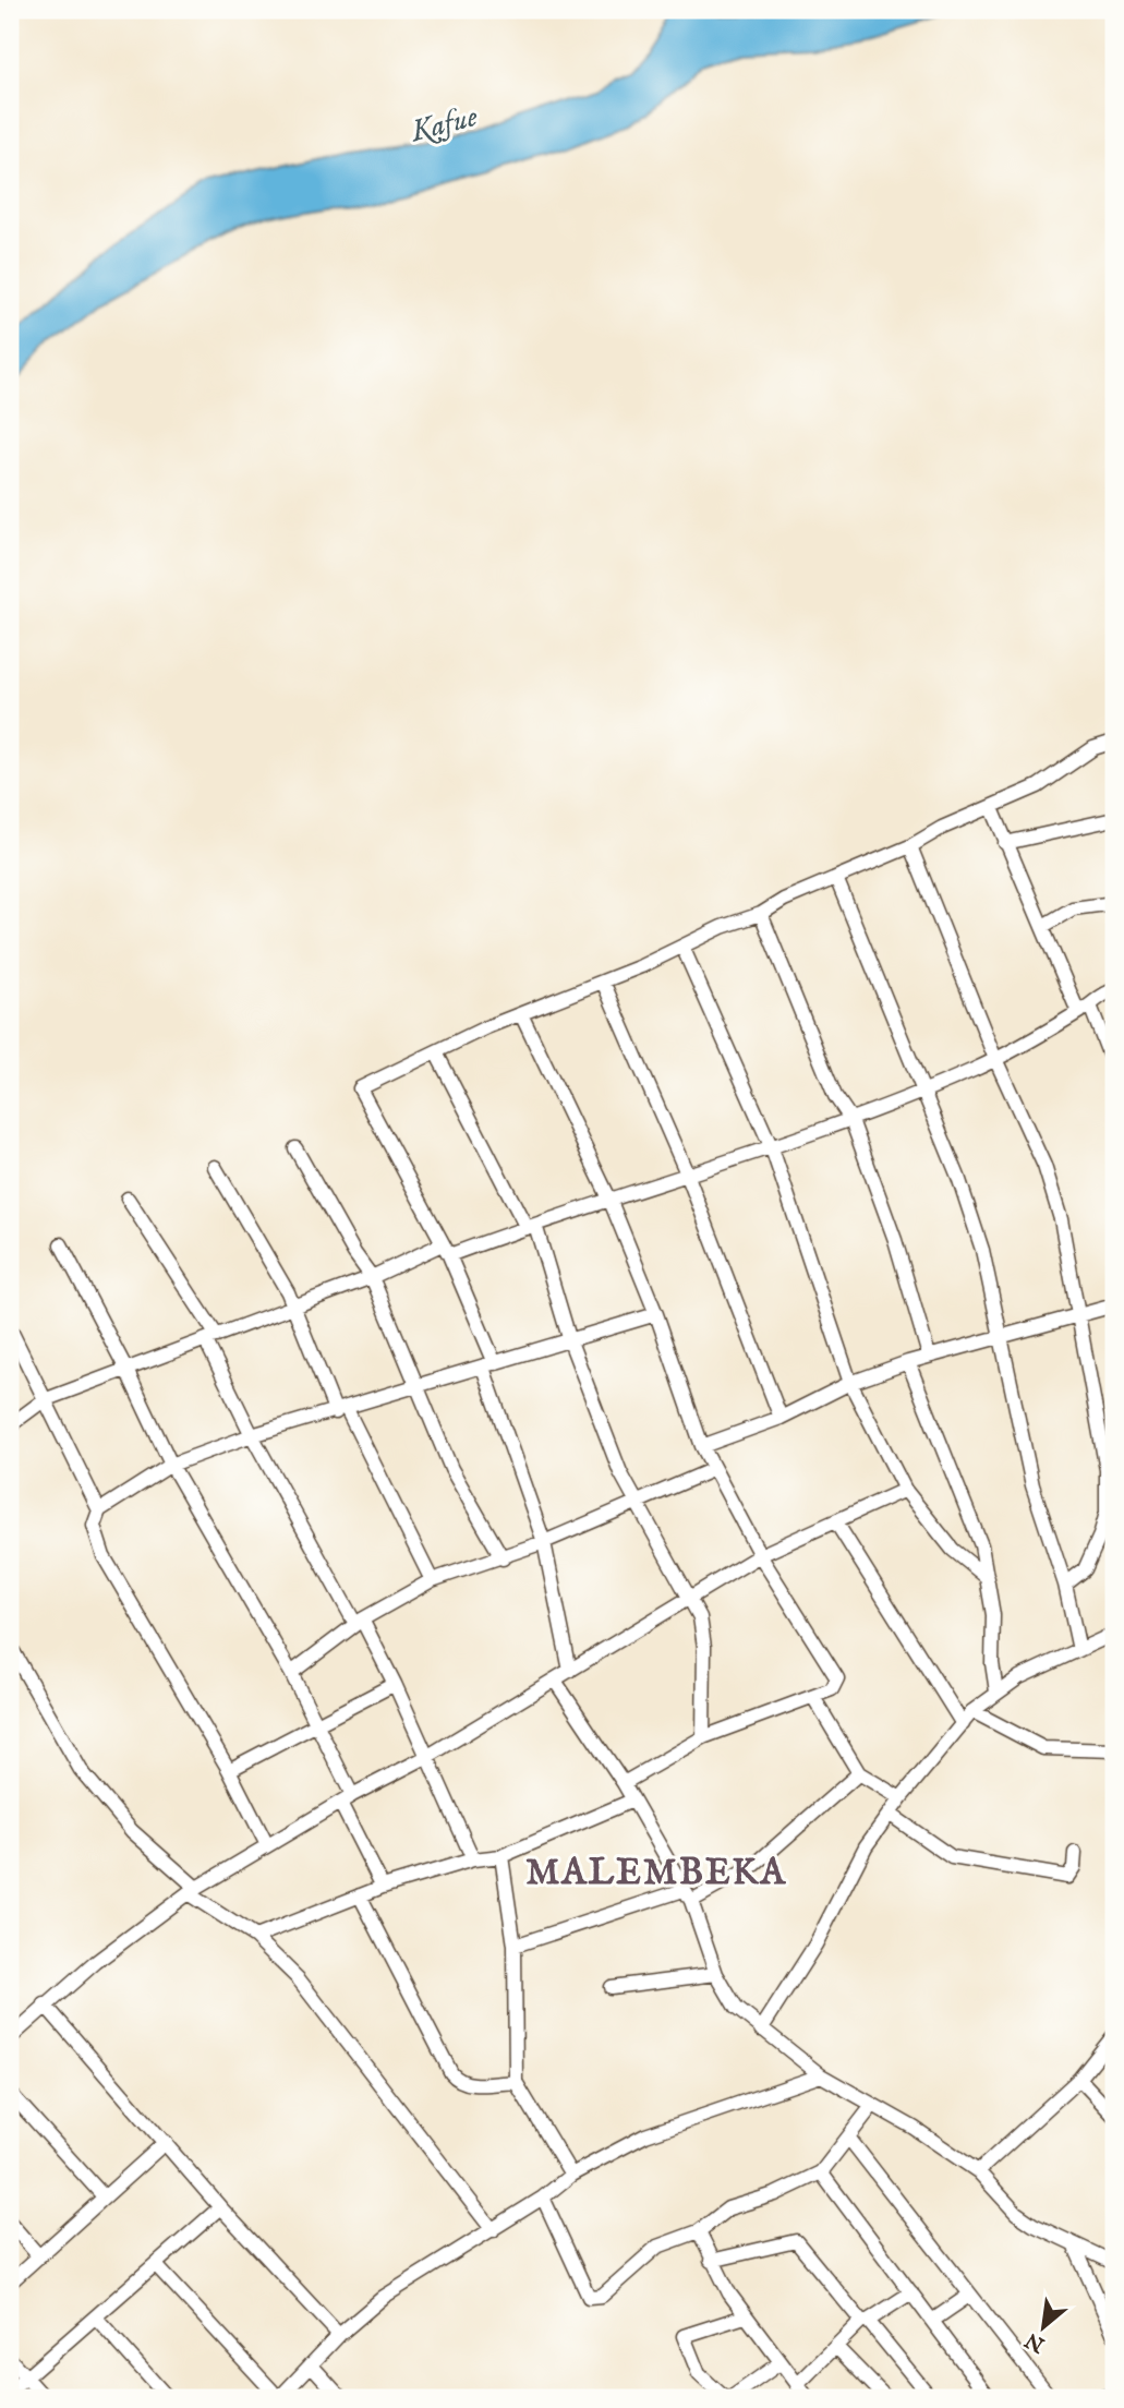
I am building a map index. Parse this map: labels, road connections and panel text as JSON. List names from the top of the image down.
{
  "districts": ["MALEMBEKA"],
  "water": ["Kafue"],
  "north": "bottom left"
}
